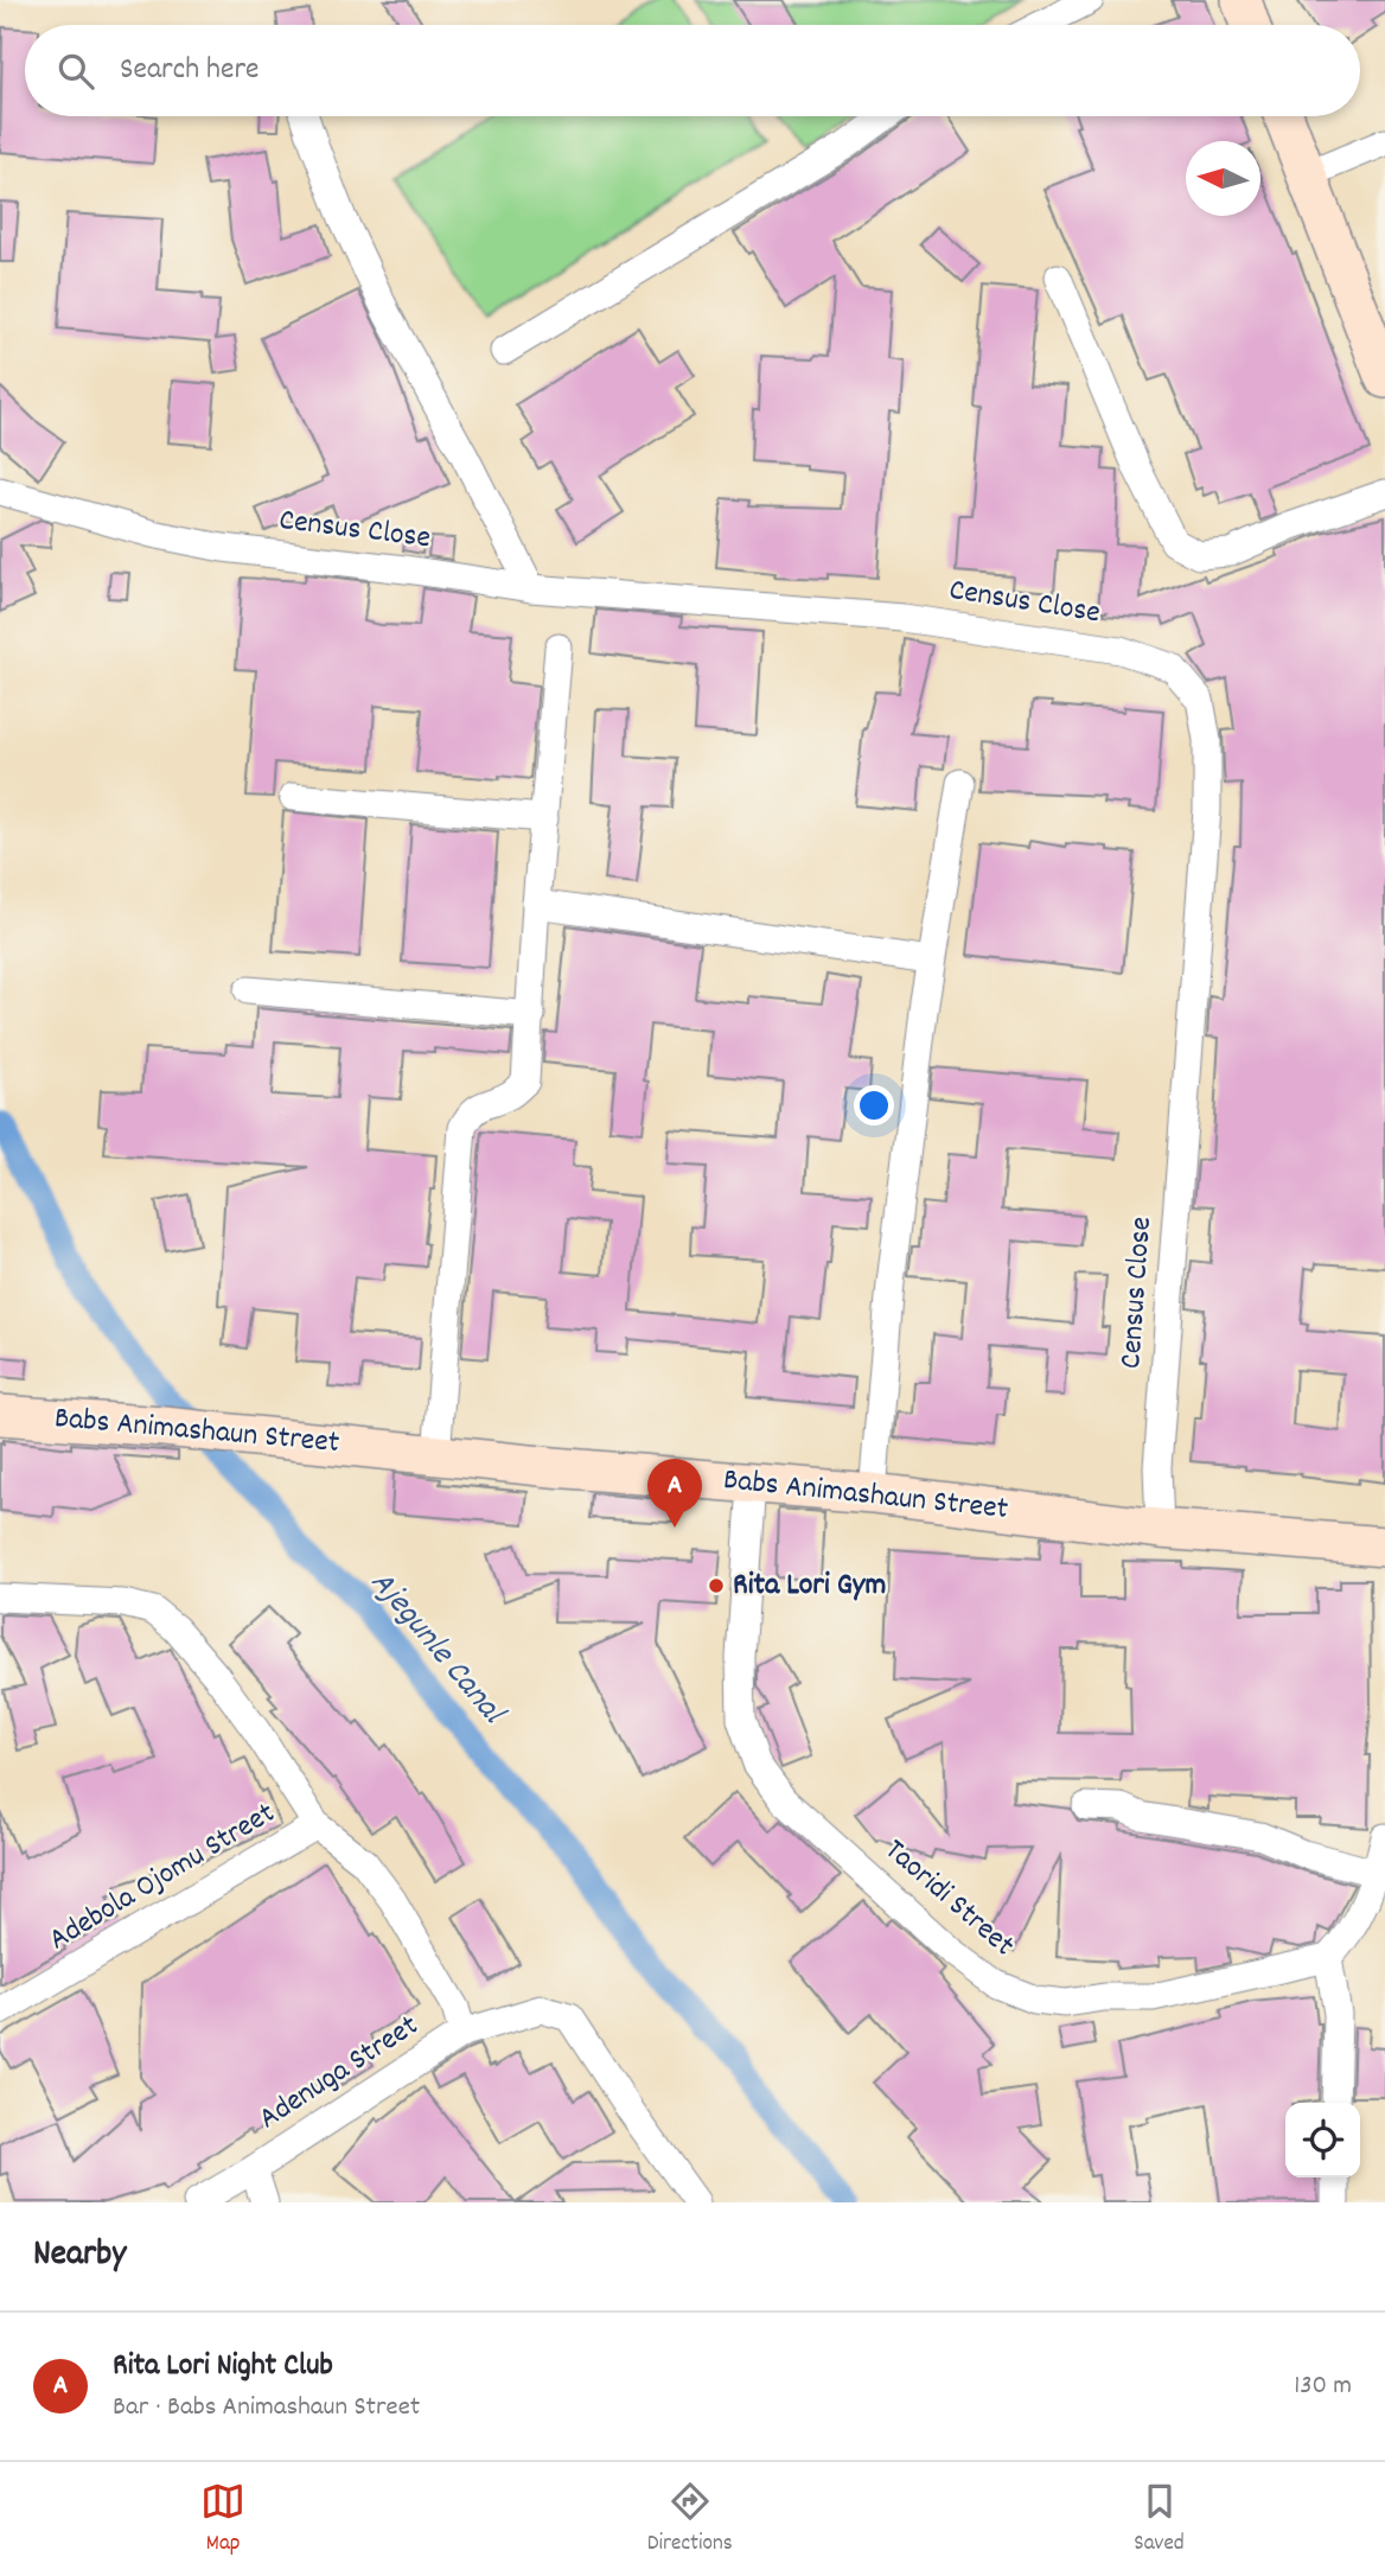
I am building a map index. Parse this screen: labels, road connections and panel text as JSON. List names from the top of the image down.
{
  "streets": {
    "main road": ["Babs Animashaun Street"],
    "street": [
      "Census Close",
      "Adebola Ojomu Street",
      "Taoridi Street",
      "Adenuga Street"
    ]
  },
  "crossings": [
    ["Census Close", "Babs Animashaun Street"],
    ["Babs Animashaun Street", "Taoridi Street"]
  ],
  "water": ["Ajegunle Canal"],
  "places": ["Rita Lori Gym"],
  "north": "left",
  "page": {
    "search": "Search here",
    "pins": "A",
    "heading": "Nearby",
    "list": [
      {
        "mark": "A",
        "name": "Rita Lori Night Club",
        "note": "Bar · Babs Animashaun Street",
        "value": "130 m"
      }
    ],
    "nav": ["Map", "Directions", "Saved"]
  }
}
